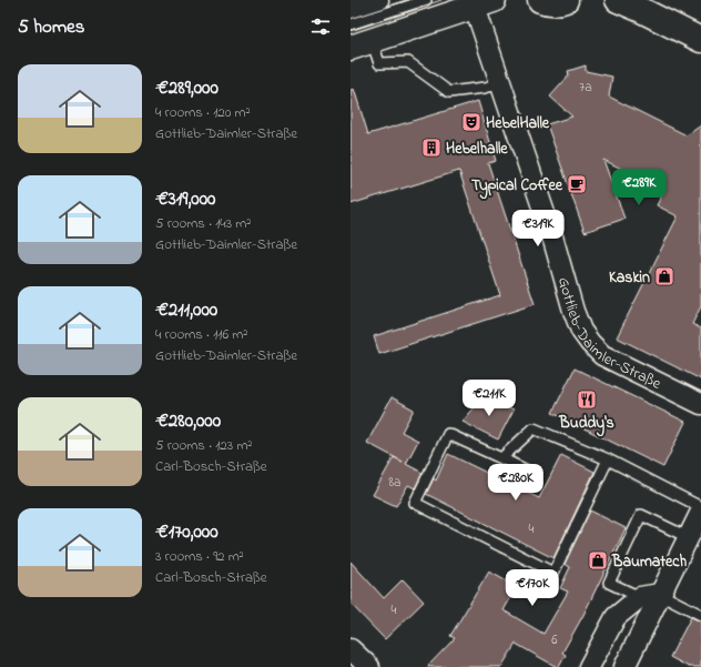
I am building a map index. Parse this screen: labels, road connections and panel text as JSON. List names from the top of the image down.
{
  "streets": {
    "street": ["Gottlieb-Daimler-Straße"]
  },
  "places": {
    "theatre": ["HebelHalle"],
    "building": ["Hebelhalle"],
    "cafe": ["Typical Coffee"],
    "shop": ["Kaskin", "Baumatech"],
    "restaurant": ["Buddy's"]
  },
  "house_numbers": [
    "7a",
    "8a",
    "4",
    "4",
    "6"
  ],
  "page": {
    "heading": "5 homes",
    "list": [
      {
        "name": "€289,000",
        "note": "4 rooms · 120 m² · Gottlieb-Daimler-Straße"
      },
      {
        "name": "€319,000",
        "note": "5 rooms · 143 m² · Gottlieb-Daimler-Straße"
      },
      {
        "name": "€211,000",
        "note": "4 rooms · 116 m² · Gottlieb-Daimler-Straße"
      },
      {
        "name": "€280,000",
        "note": "5 rooms · 123 m² · Carl-Bosch-Straße"
      },
      {
        "name": "€170,000",
        "note": "3 rooms · 92 m² · Carl-Bosch-Straße"
      }
    ],
    "price": [
      "€289K",
      "€319K",
      "€211K",
      "€280K",
      "€170K"
    ]
  }
}
